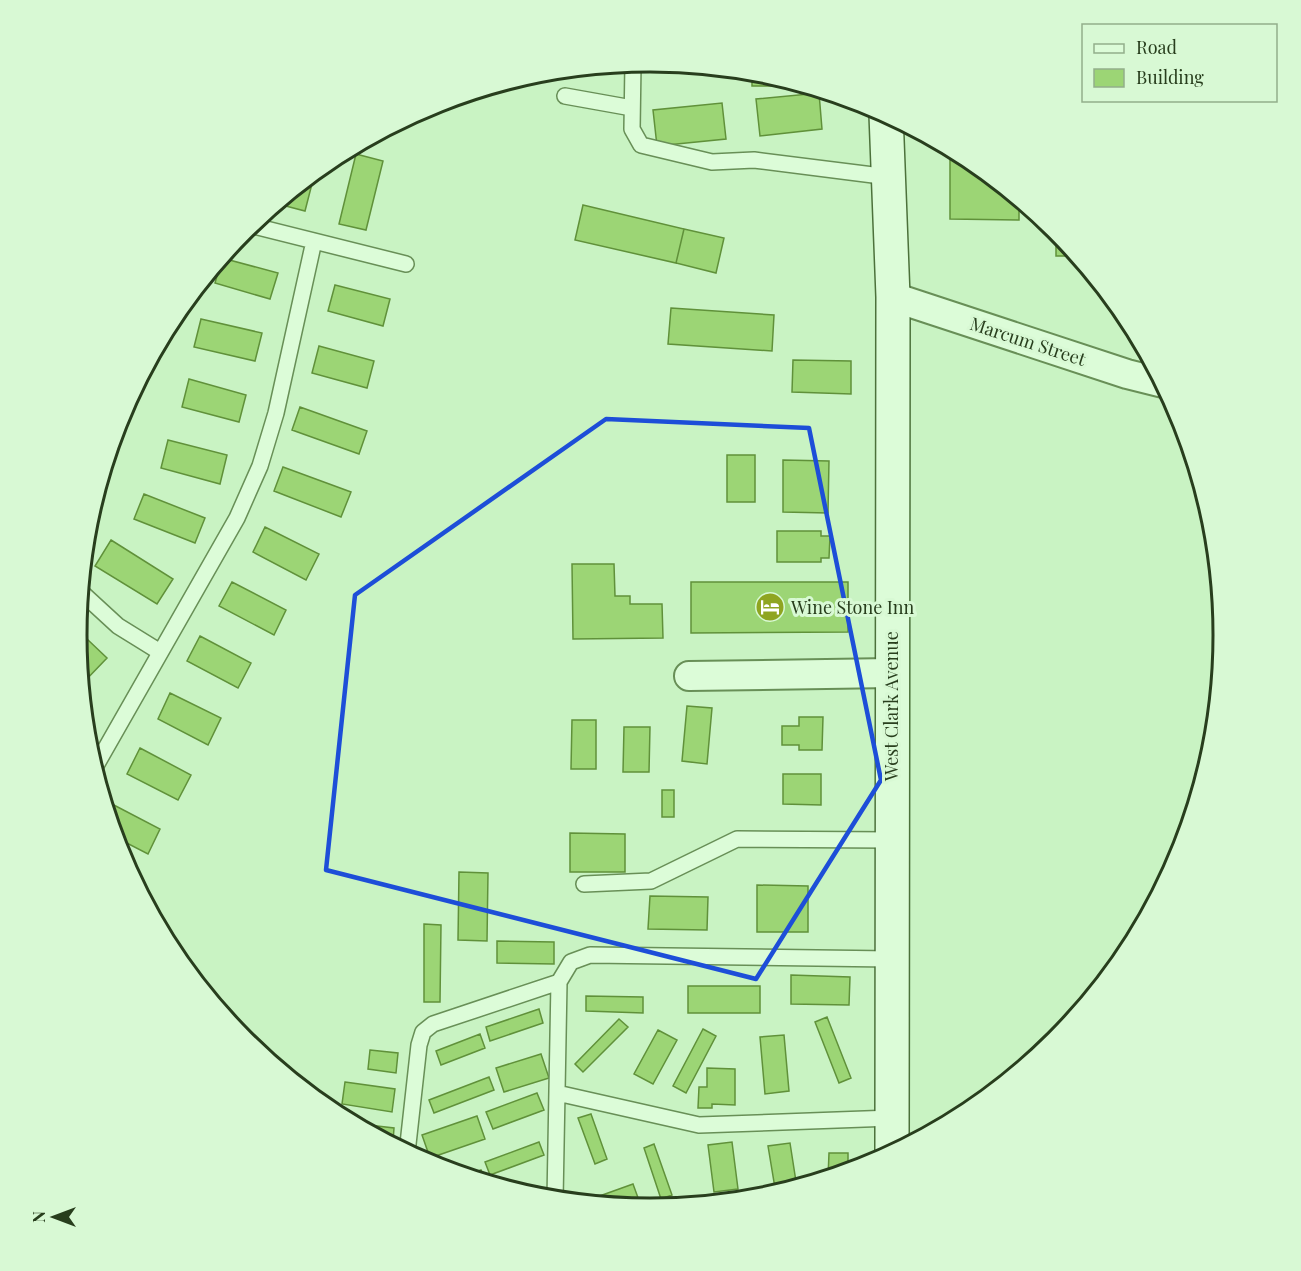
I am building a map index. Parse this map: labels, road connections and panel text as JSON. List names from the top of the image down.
{
  "streets": {
    "main road": ["West Clark Avenue"],
    "street": ["Marcum Street"]
  },
  "crossings": [
    ["Marcum Street", "West Clark Avenue"]
  ],
  "places": {
    "hotel": ["Wine Stone Inn"]
  },
  "legend": ["Road", "Building"],
  "north": "left"
}
